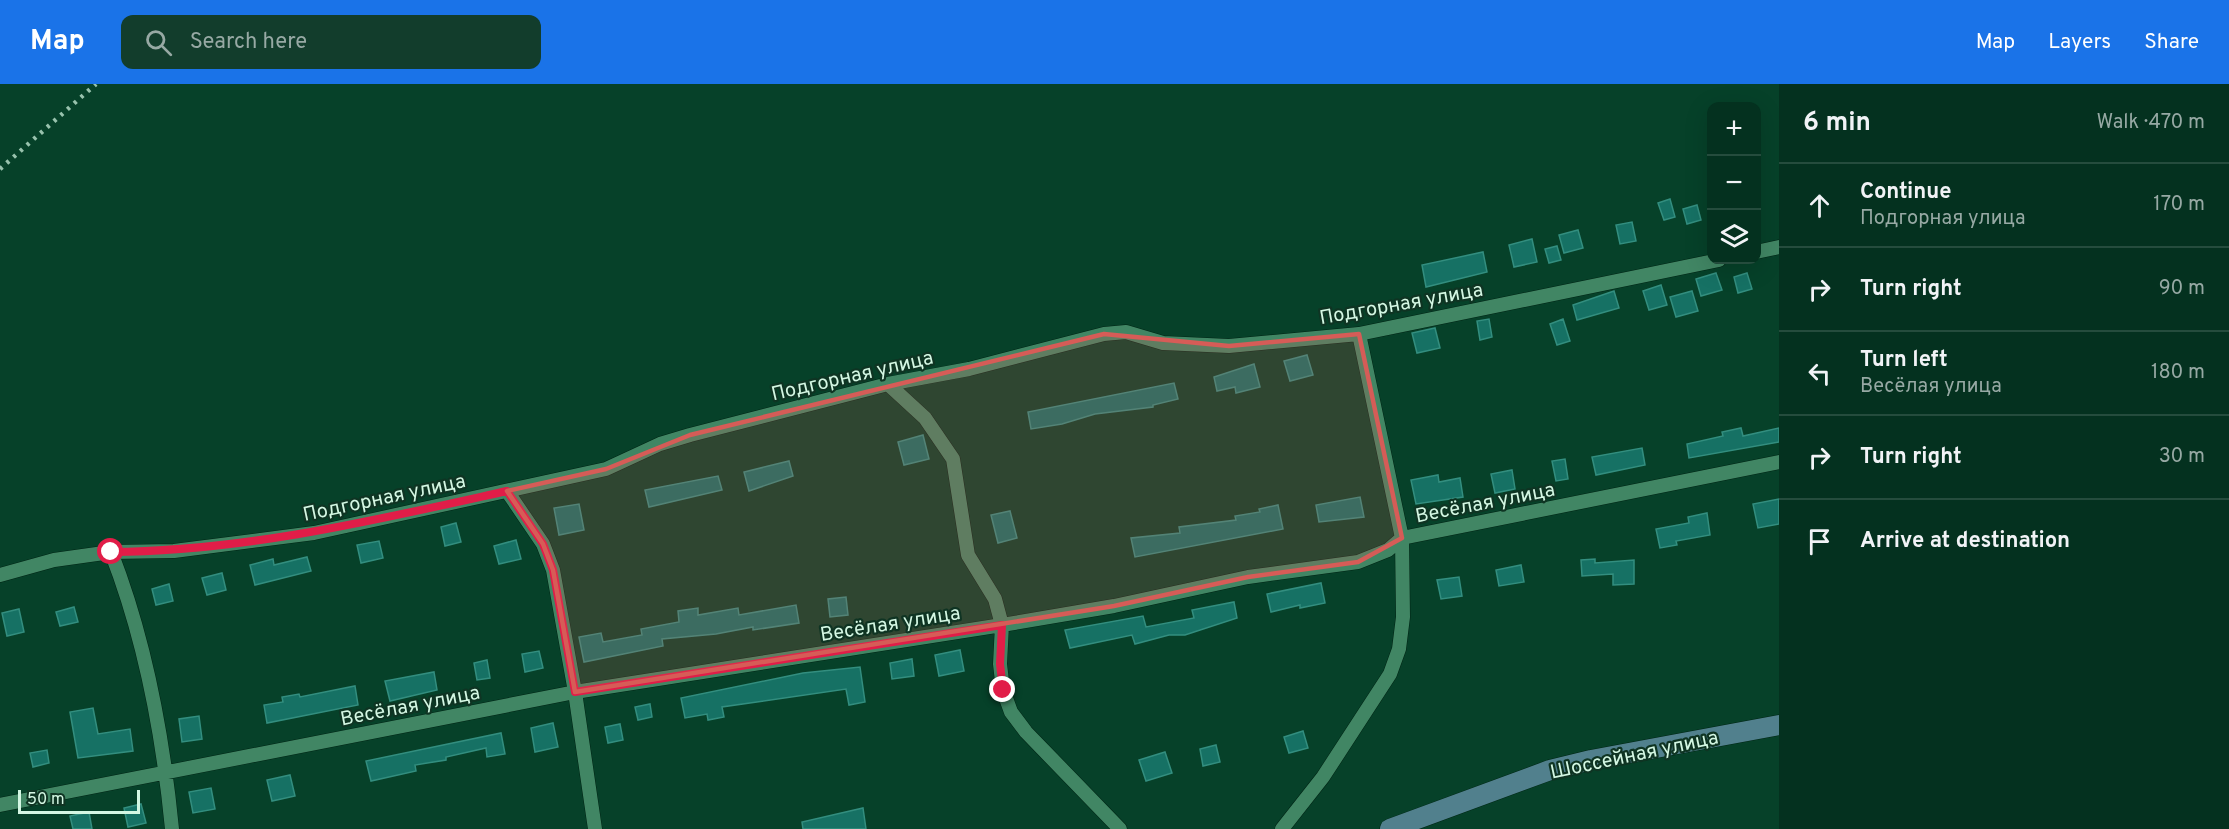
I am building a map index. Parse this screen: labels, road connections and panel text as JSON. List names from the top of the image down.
{
  "streets": {
    "main road": ["Шоссейная улица"],
    "street": ["Подгорная улица", "Весёлая улица"]
  },
  "scale_bar": "50 m",
  "page": {
    "header": "Map",
    "search": "Search here",
    "nav": ["Map", "Layers", "Share"],
    "heading": ["6 min", "Walk · 470 m"],
    "map_buttons": ["+", "−"],
    "list": [
      ["Continue", "Подгорная улица", "170 m"],
      ["Turn right", "90 m"],
      ["Turn left", "Весёлая улица", "180 m"],
      ["Turn right", "30 m"],
      "Arrive at destination"
    ],
    "scale": "50 m"
  }
}
